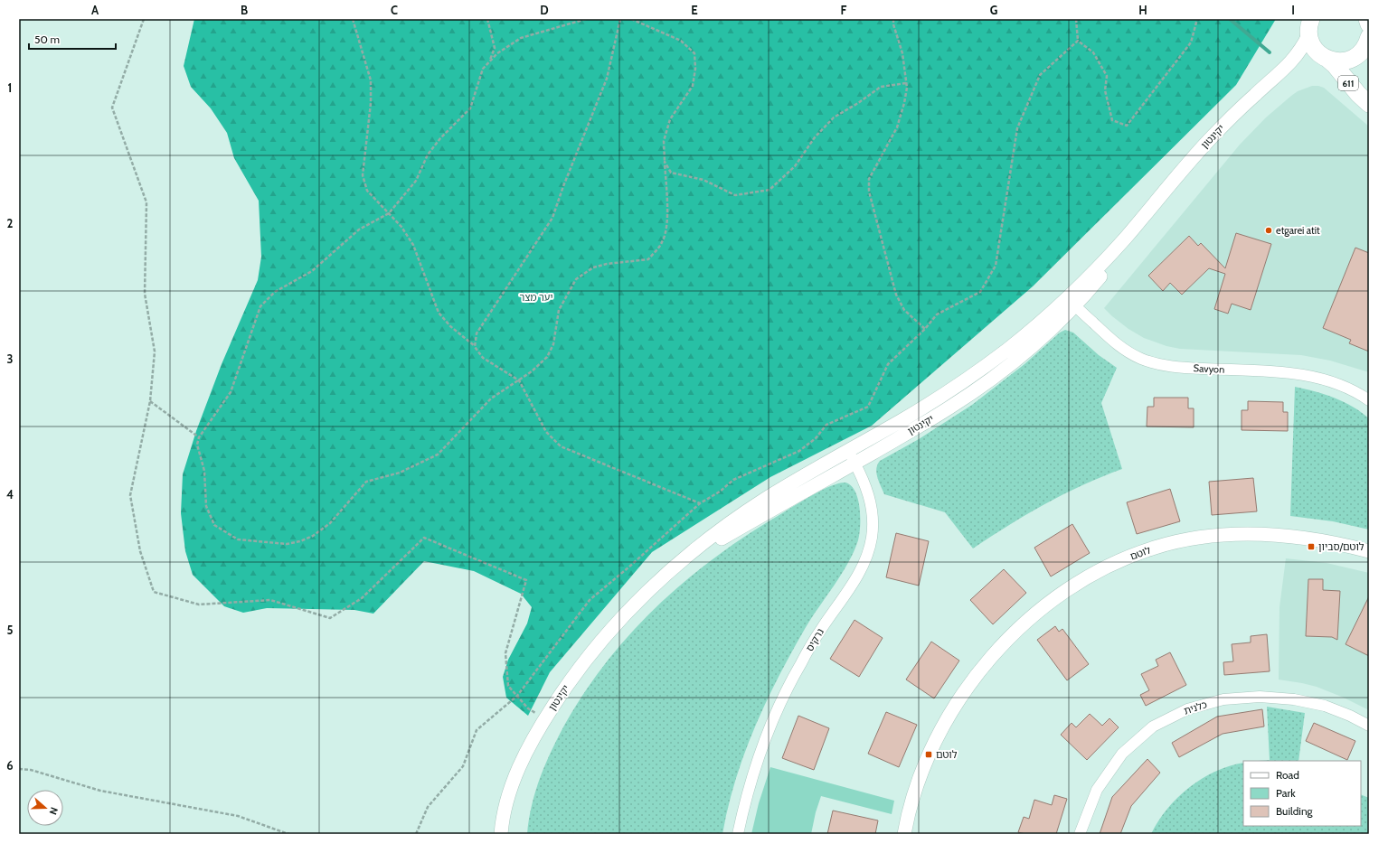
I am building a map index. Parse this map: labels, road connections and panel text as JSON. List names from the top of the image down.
{
  "streets": {
    "main road": ["611"],
    "street": [
      "יקינטון",
      "Savyon",
      "לוטם",
      "נרקיס",
      "כלנית"
    ]
  },
  "crossings": [
    ["611", "יקינטון"],
    ["יקינטון", "Savyon"],
    ["יקינטון", "נרקיס"]
  ],
  "parks": ["יער מצר"],
  "places": {
    "other": ["etgarei atit"],
    "transit": ["לוטם/סביון", "לוטם"]
  },
  "legend": ["Road", "Park", "Building"],
  "scale_bar": "50 m",
  "north": "right",
  "grid": {
    "columns": [
      "A",
      "B",
      "C",
      "D",
      "E",
      "F",
      "G",
      "H",
      "I"
    ],
    "rows": [
      "1",
      "2",
      "3",
      "4",
      "5",
      "6"
    ]
  }
}
